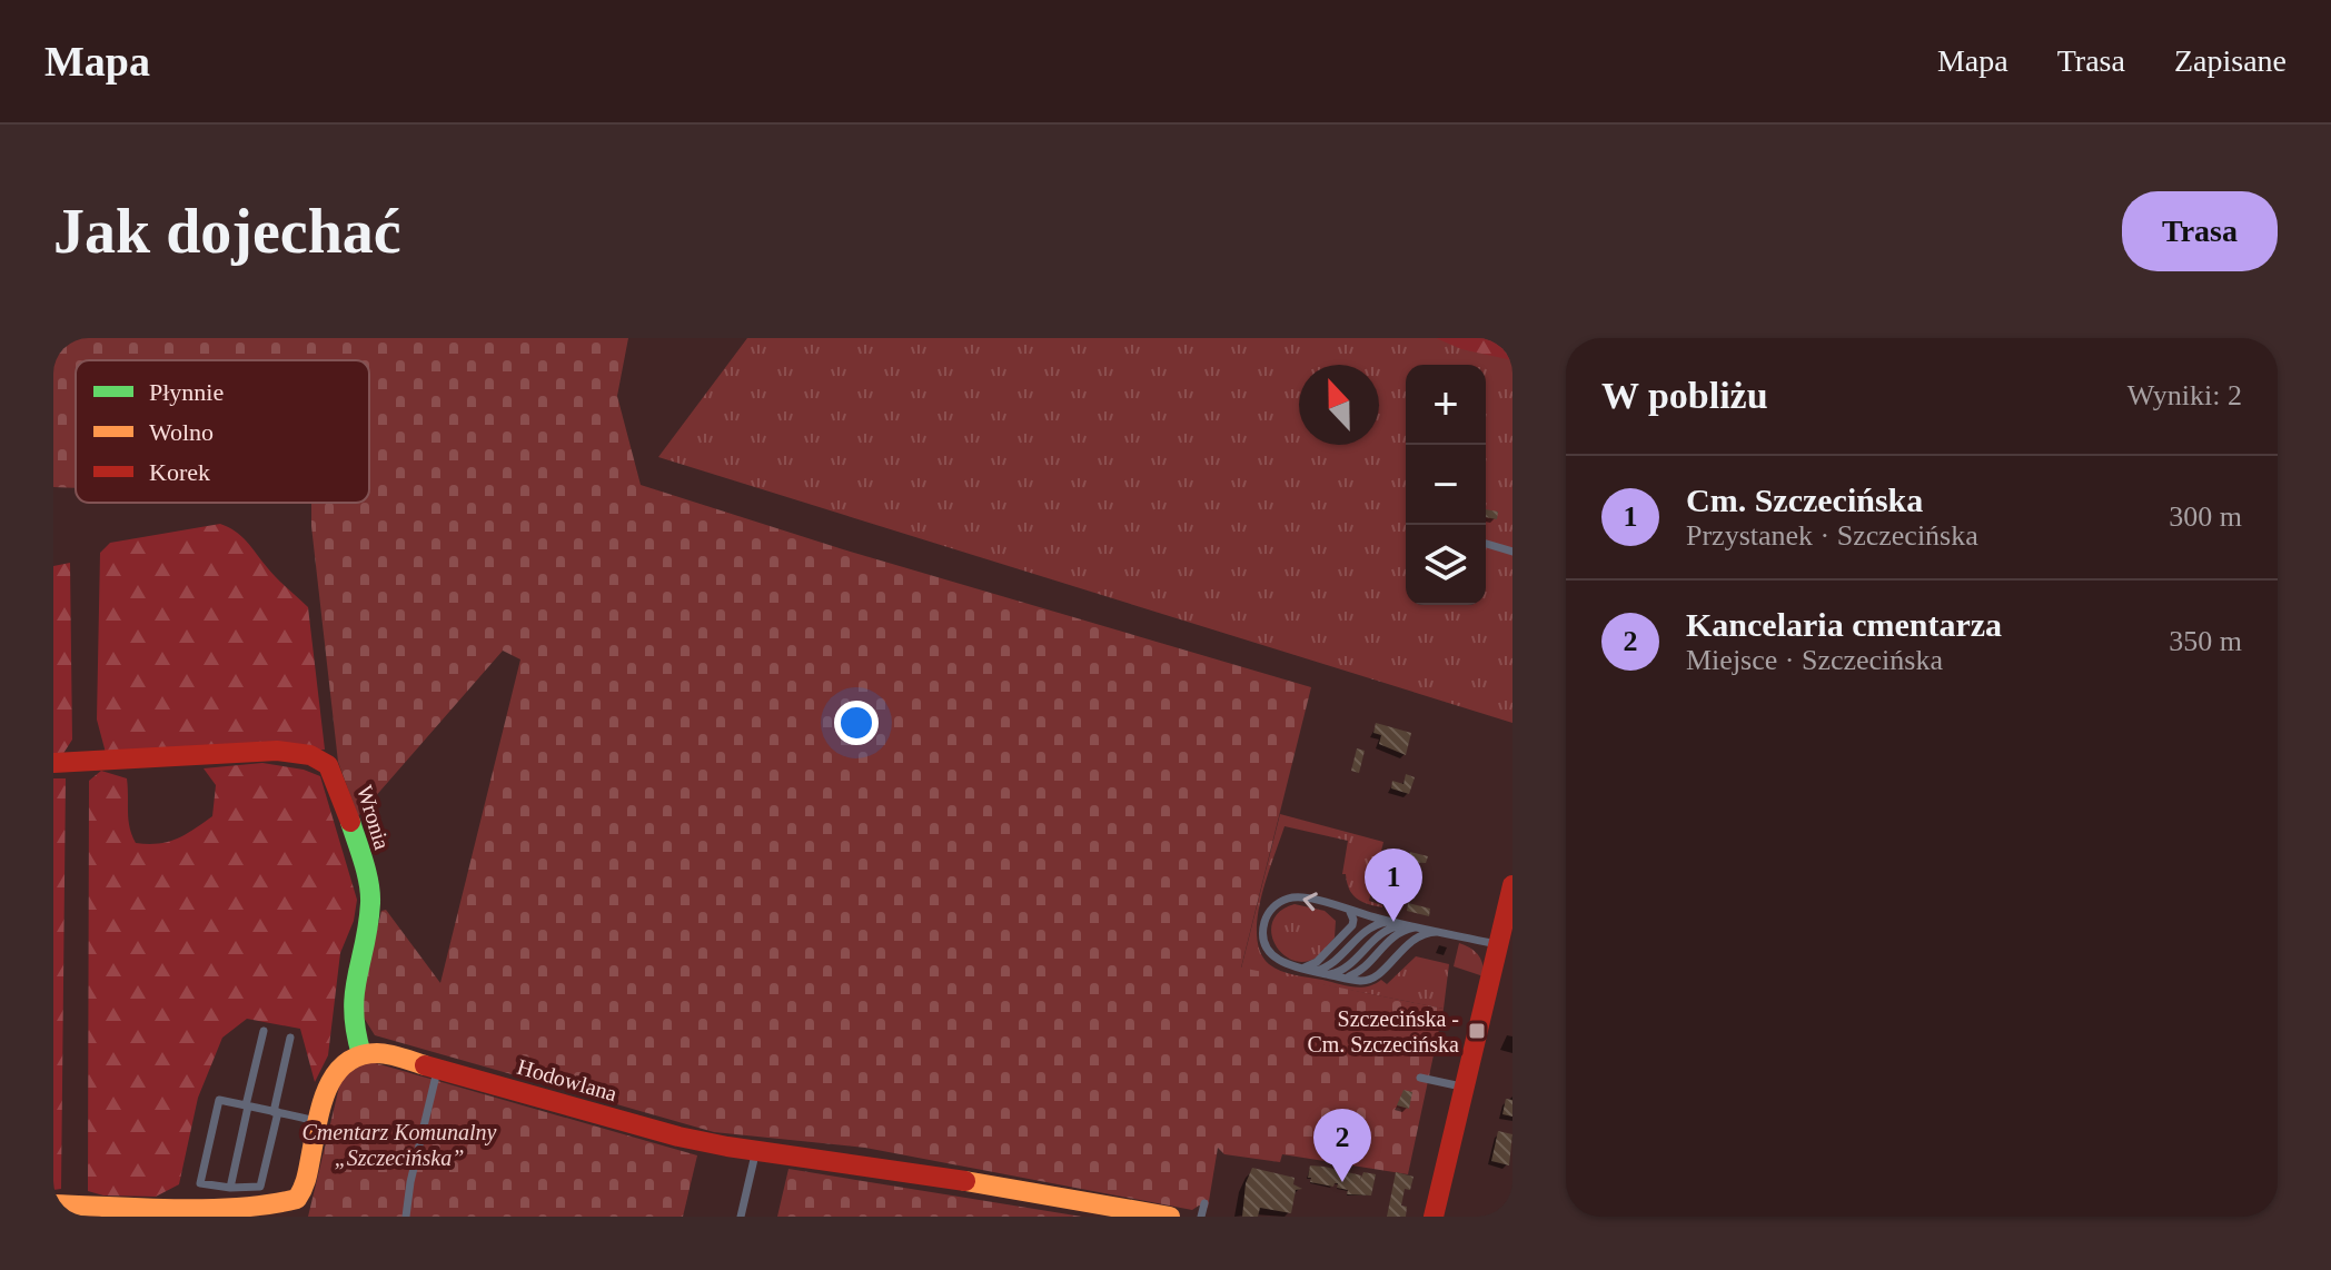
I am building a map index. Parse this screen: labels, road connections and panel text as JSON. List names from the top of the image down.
{
  "streets": {
    "street": ["Wronia", "Hodowlana"]
  },
  "crossings": [
    ["Wronia", "Hodowlana"]
  ],
  "parks": ["Cmentarz Komunalny „Szczecińska”"],
  "places": {
    "transit": ["Szczecińska - Cm. Szczecińska"]
  },
  "legend": ["Płynnie", "Wolno", "Korek"],
  "north": "top",
  "page": {
    "header": "Mapa",
    "nav": ["Mapa", "Trasa", "Zapisane"],
    "buttons": "Trasa",
    "title": "Jak dojechać",
    "heading": ["W pobliżu", "Wyniki: 2"],
    "map_buttons": ["+", "−"],
    "list": [
      {
        "mark": "1",
        "name": "Cm. Szczecińska",
        "note": "Przystanek · Szczecińska",
        "value": "300 m"
      },
      {
        "mark": "2",
        "name": "Kancelaria cmentarza",
        "note": "Miejsce · Szczecińska",
        "value": "350 m"
      }
    ],
    "pins": ["1", "2"]
  }
}
